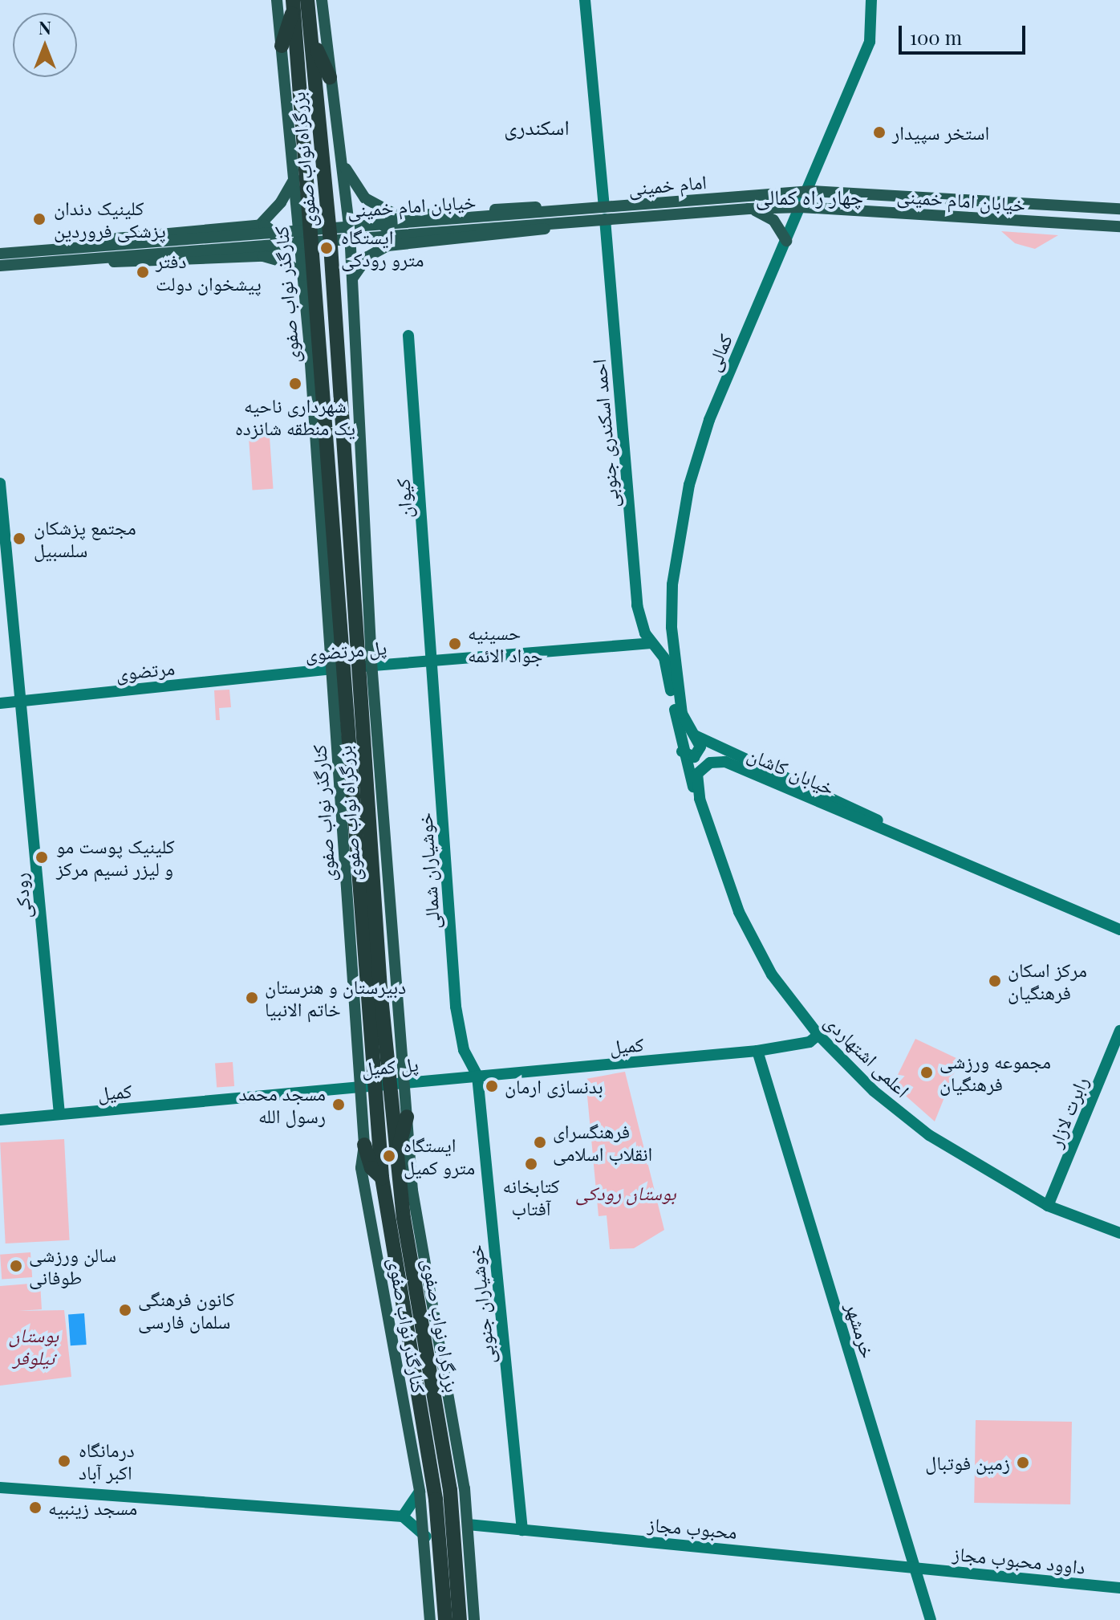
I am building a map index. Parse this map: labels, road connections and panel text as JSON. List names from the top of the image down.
{
  "streets": {
    "highway": ["بزرگراه نواب صفوی"],
    "main road": [
      "امام خمینی",
      "خیابان امام خمینی",
      "کنارگذر نواب صفوی",
      "کمالی",
      "احمد اسکندری جنوبی",
      "کیوان",
      "پل مرتضوی",
      "مرتضوی",
      "خیابان کاشان",
      "خوشیاران شمالی",
      "رودکی",
      "کمیل",
      "اعلمی اشتهاردی",
      "پل کمیل",
      "رابرت لازار",
      "خوشیاران جنوبی",
      "خرمشهر",
      "محبوب مجاز",
      "داوود محبوب مجاز"
    ]
  },
  "crossings": [
    ["امام خمینی", "خیابان امام خمینی"],
    ["امام خمینی", "کمالی"],
    ["امام خمینی", "احمد اسکندری جنوبی"],
    ["خیابان امام خمینی", "کمالی"],
    ["کنارگذر نواب صفوی", "محبوب مجاز"],
    ["کمالی", "خیابان کاشان"],
    ["کیوان", "پل مرتضوی"],
    ["کیوان", "خوشیاران شمالی"],
    ["پل مرتضوی", "مرتضوی"],
    ["پل مرتضوی", "خوشیاران شمالی"],
    ["مرتضوی", "رودکی"],
    ["خیابان کاشان", "اعلمی اشتهاردی"],
    ["خوشیاران شمالی", "کمیل"],
    ["خوشیاران شمالی", "خوشیاران جنوبی"],
    ["رودکی", "کمیل"],
    ["کمیل", "اعلمی اشتهاردی"],
    ["کمیل", "پل کمیل"],
    ["کمیل", "خوشیاران جنوبی"],
    ["کمیل", "خرمشهر"],
    ["اعلمی اشتهاردی", "رابرت لازار"],
    ["خوشیاران جنوبی", "محبوب مجاز"],
    ["خرمشهر", "محبوب مجاز"],
    ["خرمشهر", "داوود محبوب مجاز"],
    ["محبوب مجاز", "داوود محبوب مجاز"]
  ],
  "districts": ["اسکندری", "چهار راه کمالی"],
  "parks": ["بوستان رودکی", "بوستان نیلوفر"],
  "places": [
    "استخر سپیدار",
    "کلینیک دندان پزشکی فروردین",
    "ایستگاه مترو رودکی",
    "دفتر پیشخوان دولت",
    "شهرداری ناحیه یک منطقه شانزده",
    "مجتمع پزشکان سلسبیل",
    "حسینیه جواد الائمه",
    "کلینیک پوست مو و لیزر نسیم مرکز",
    "مرکز اسکان فرهنگیان",
    "دبیرستان و هنرستان خاتم الانبیا",
    "مجموعه ورزشی فرهنگیان",
    "بدنسازی ارمان",
    "مسجد محمد رسول الله",
    "فرهنگسرای انقلاب اسلامی",
    "ایستگاه مترو کمیل",
    "کتابخانه آفتاب",
    "سالن ورزشی طوفانی",
    "کانون فرهنگی سلمان فارسی",
    "درمانگاه اکبر آباد",
    "زمین فوتبال",
    "مسجد زینبیه"
  ],
  "scale_bar": "100 m",
  "north": "top"
}
